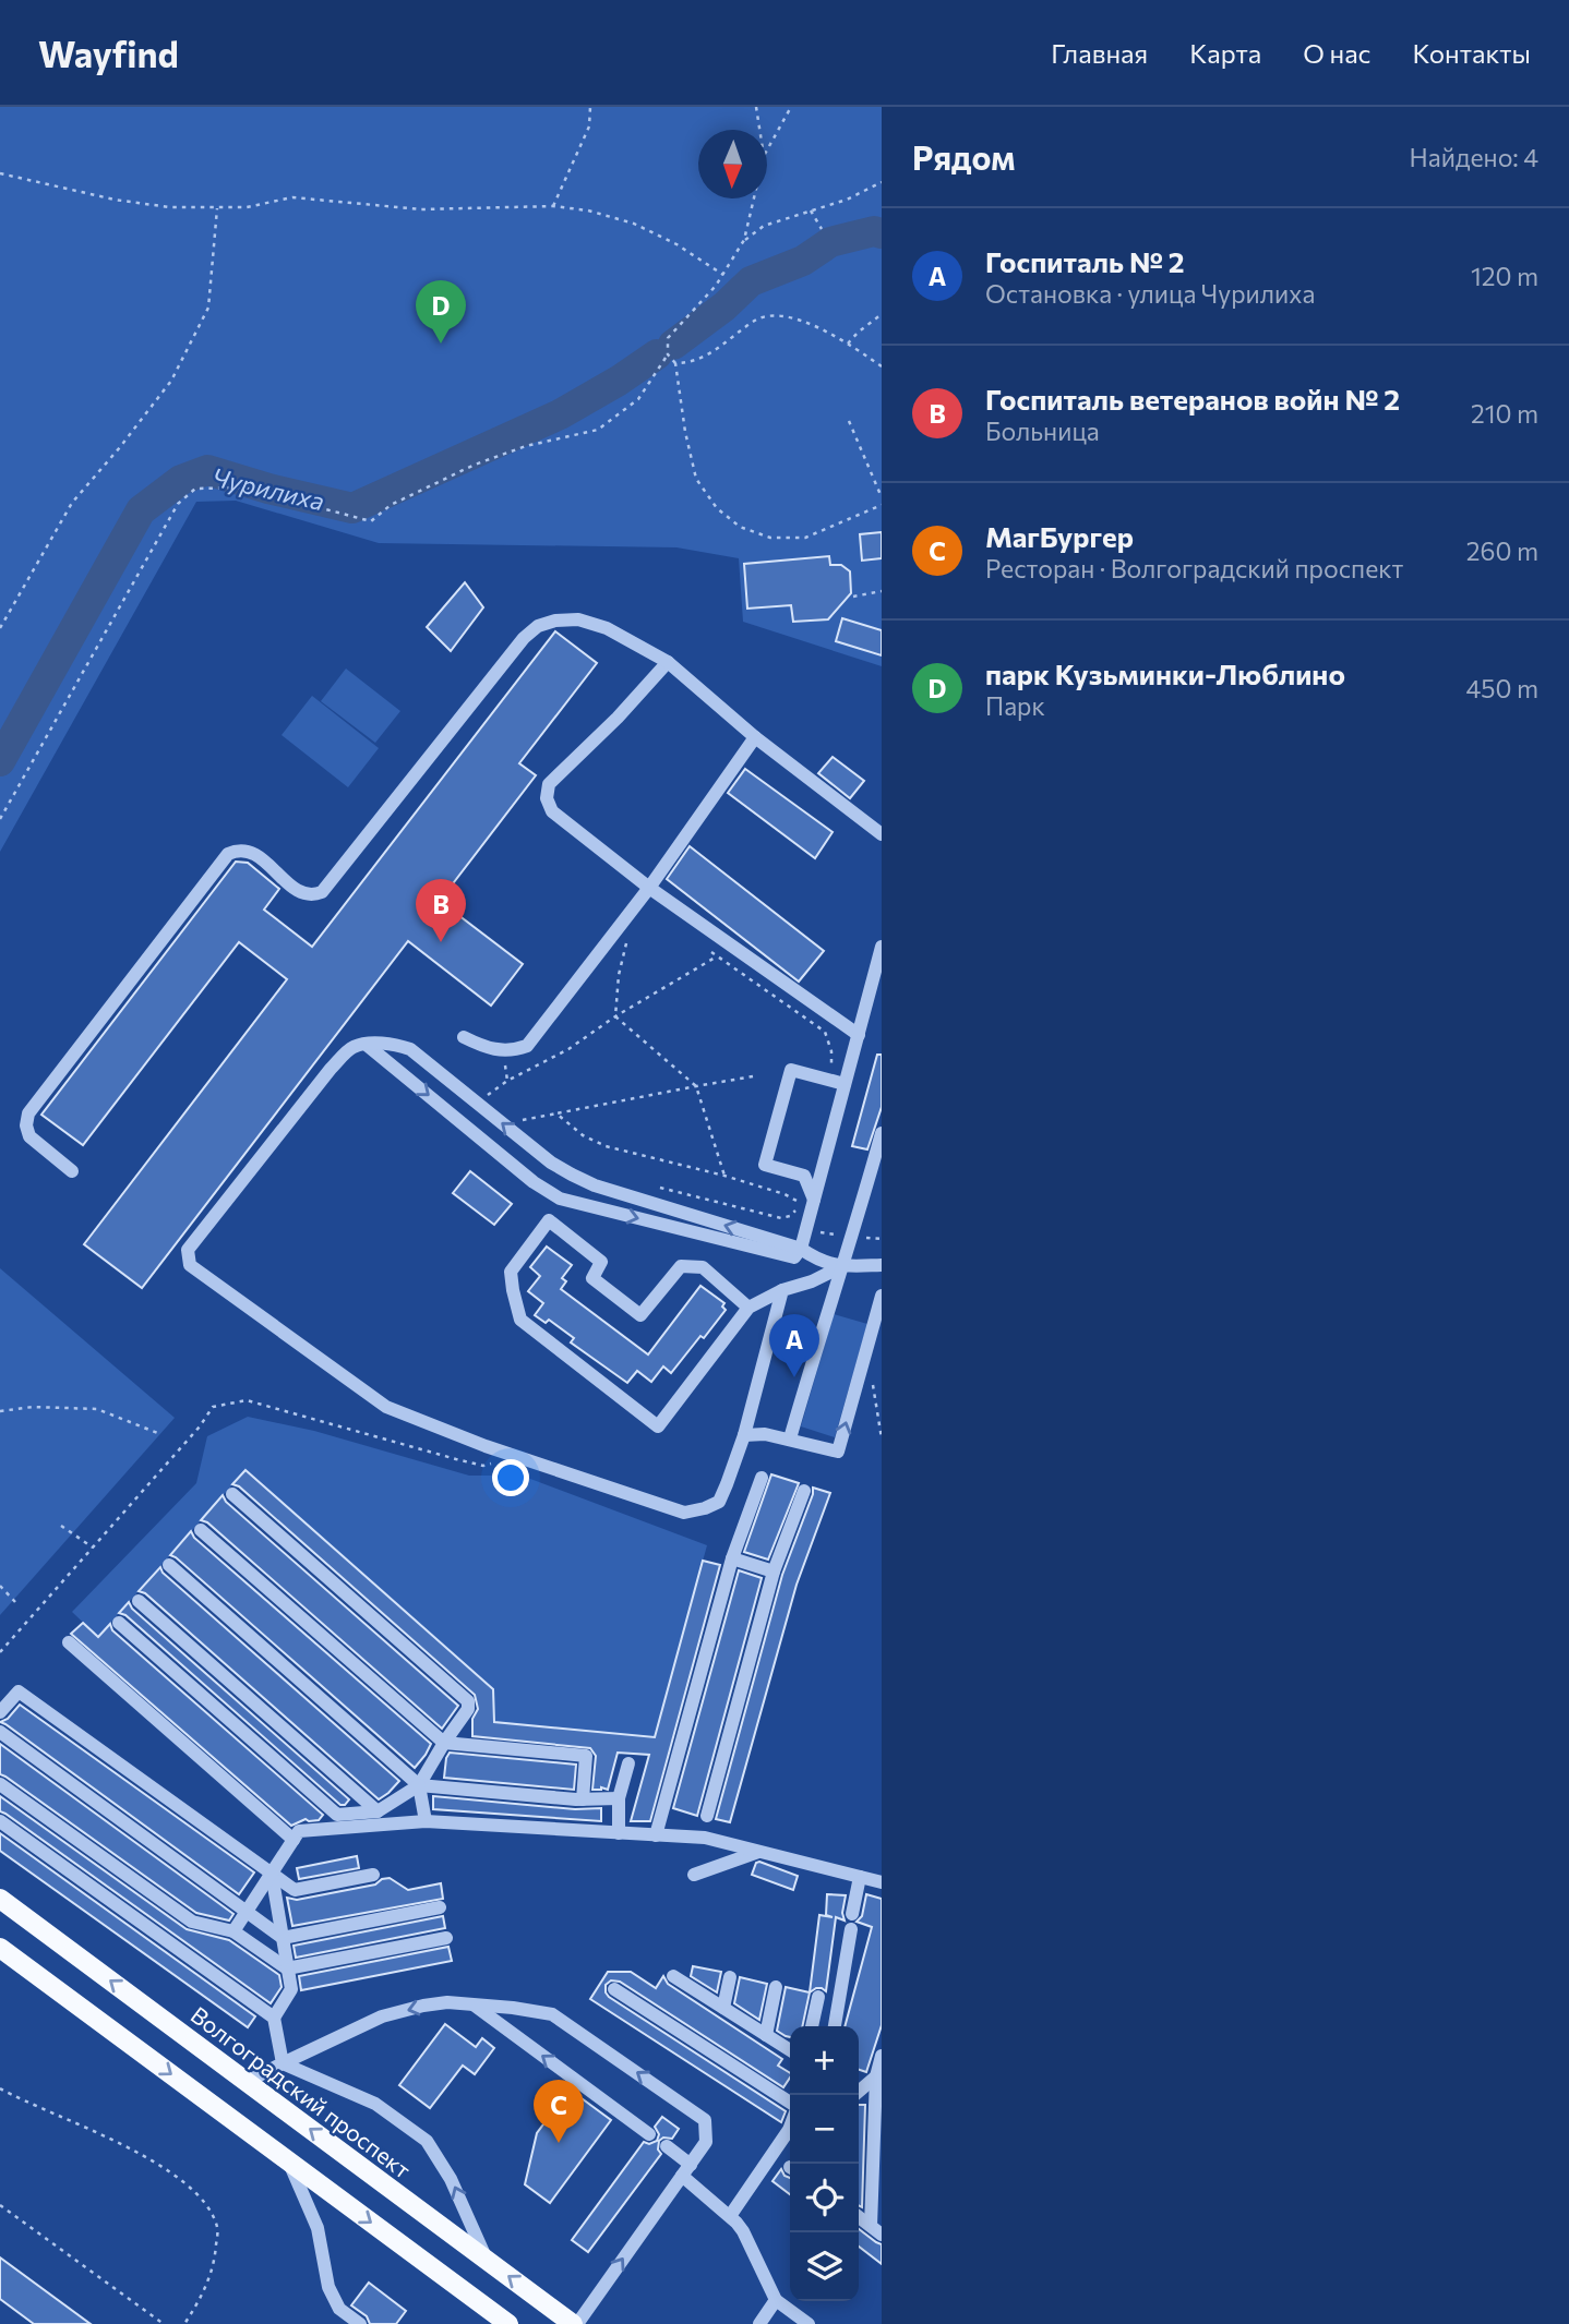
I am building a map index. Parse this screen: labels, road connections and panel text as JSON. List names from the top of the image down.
{
  "streets": {
    "main road": ["Волгоградский проспект"]
  },
  "water": ["Чурилиха"],
  "north": "bottom",
  "page": {
    "header": "Wayfind",
    "nav": [
      "Главная",
      "Карта",
      "О нас",
      "Контакты"
    ],
    "heading": ["Рядом", "Найдено: 4"],
    "list": [
      {
        "mark": "A",
        "name": "Госпиталь № 2",
        "note": "Остановка · улица Чурилиха",
        "value": "120 m"
      },
      {
        "mark": "B",
        "name": "Госпиталь ветеранов войн № 2",
        "note": "Больница",
        "value": "210 m"
      },
      {
        "mark": "C",
        "name": "МагБургер",
        "note": "Ресторан · Волгоградский проспект",
        "value": "260 m"
      },
      {
        "mark": "D",
        "name": "парк Кузьминки-Люблино",
        "note": "Парк",
        "value": "450 m"
      }
    ],
    "pins": [
      "D",
      "B",
      "A",
      "C"
    ],
    "map_buttons": ["+", "−"]
  }
}
